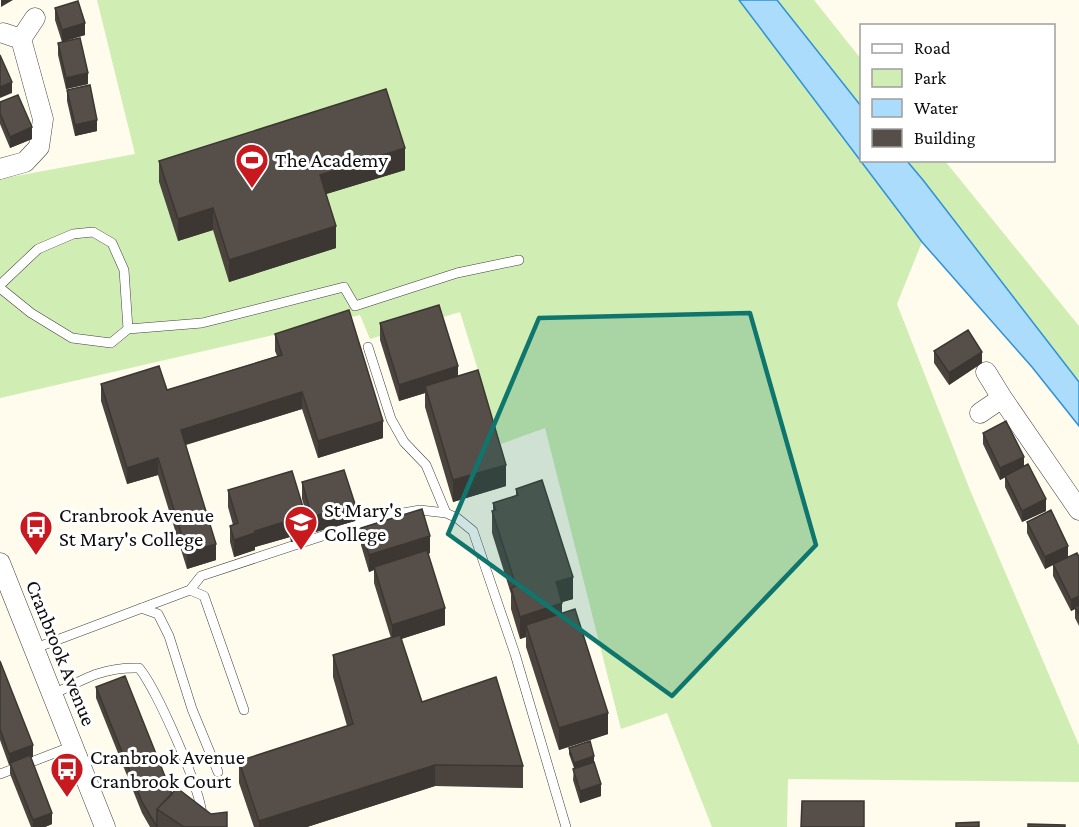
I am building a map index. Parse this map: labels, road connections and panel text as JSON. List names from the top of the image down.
{
  "streets": {
    "street": ["Cranbrook Avenue"]
  },
  "places": {
    "sports": ["The Academy"],
    "school or university": ["St Mary's College"],
    "bus stop": ["Cranbrook Avenue St Mary's College", "Cranbrook Avenue Cranbrook Court"]
  },
  "legend": [
    "Road",
    "Park",
    "Water",
    "Building"
  ]
}
